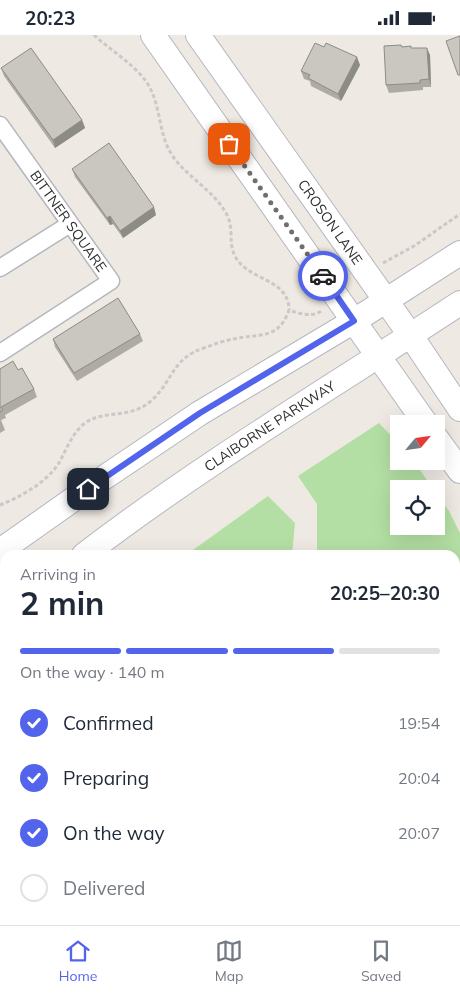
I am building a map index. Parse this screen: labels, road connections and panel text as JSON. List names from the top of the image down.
{
  "streets": {
    "main road": ["CROSON LANE", "CLAIBORNE PARKWAY"],
    "street": ["BITTNER SQUARE"]
  },
  "crossings": [
    ["CROSON LANE", "CLAIBORNE PARKWAY"]
  ],
  "north": "top right",
  "page": {
    "status": "20:23",
    "heading": ["2 min", "Arriving in", "20:25–20:30"],
    "bar": "On the way · 140 m",
    "list": [
      ["Confirmed", "19:54"],
      ["Preparing", "20:04"],
      ["On the way", "20:07"],
      "Delivered"
    ],
    "tabs": ["Home", "Map", "Saved"]
  }
}
